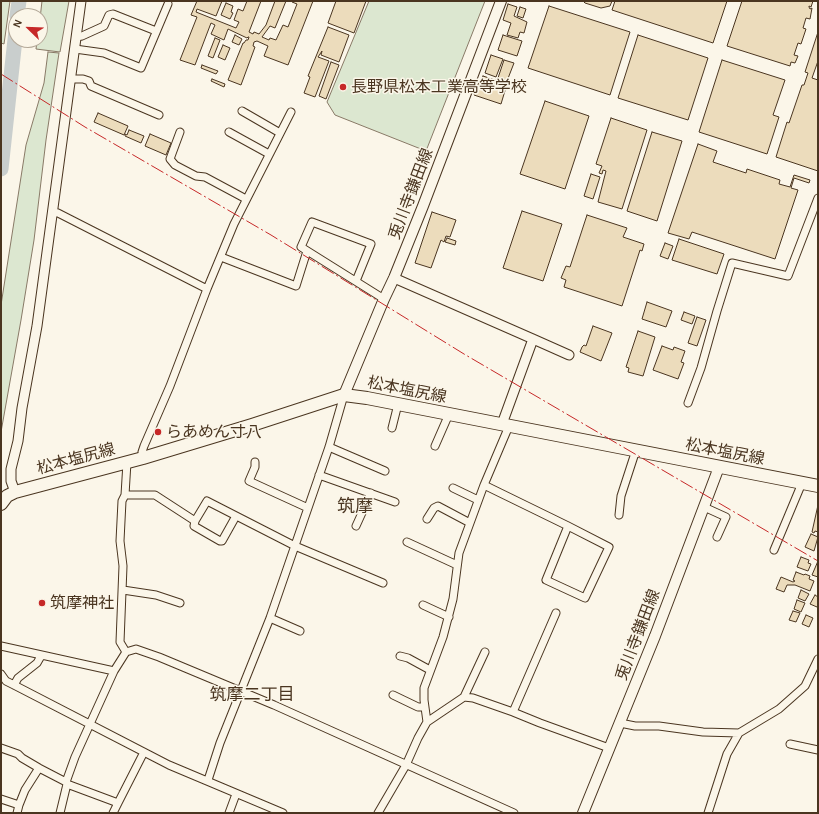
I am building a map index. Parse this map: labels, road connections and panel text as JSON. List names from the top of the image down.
{
  "streets": {
    "main road": ["兎川寺鎌田線", "松本塩尻線"]
  },
  "crossings": [
    ["兎川寺鎌田線", "松本塩尻線"]
  ],
  "districts": ["筑摩", "筑摩二丁目"],
  "places": ["長野県松本工業高等学校", "らあめん寸八", "筑摩神社"],
  "north": "top left"
}
